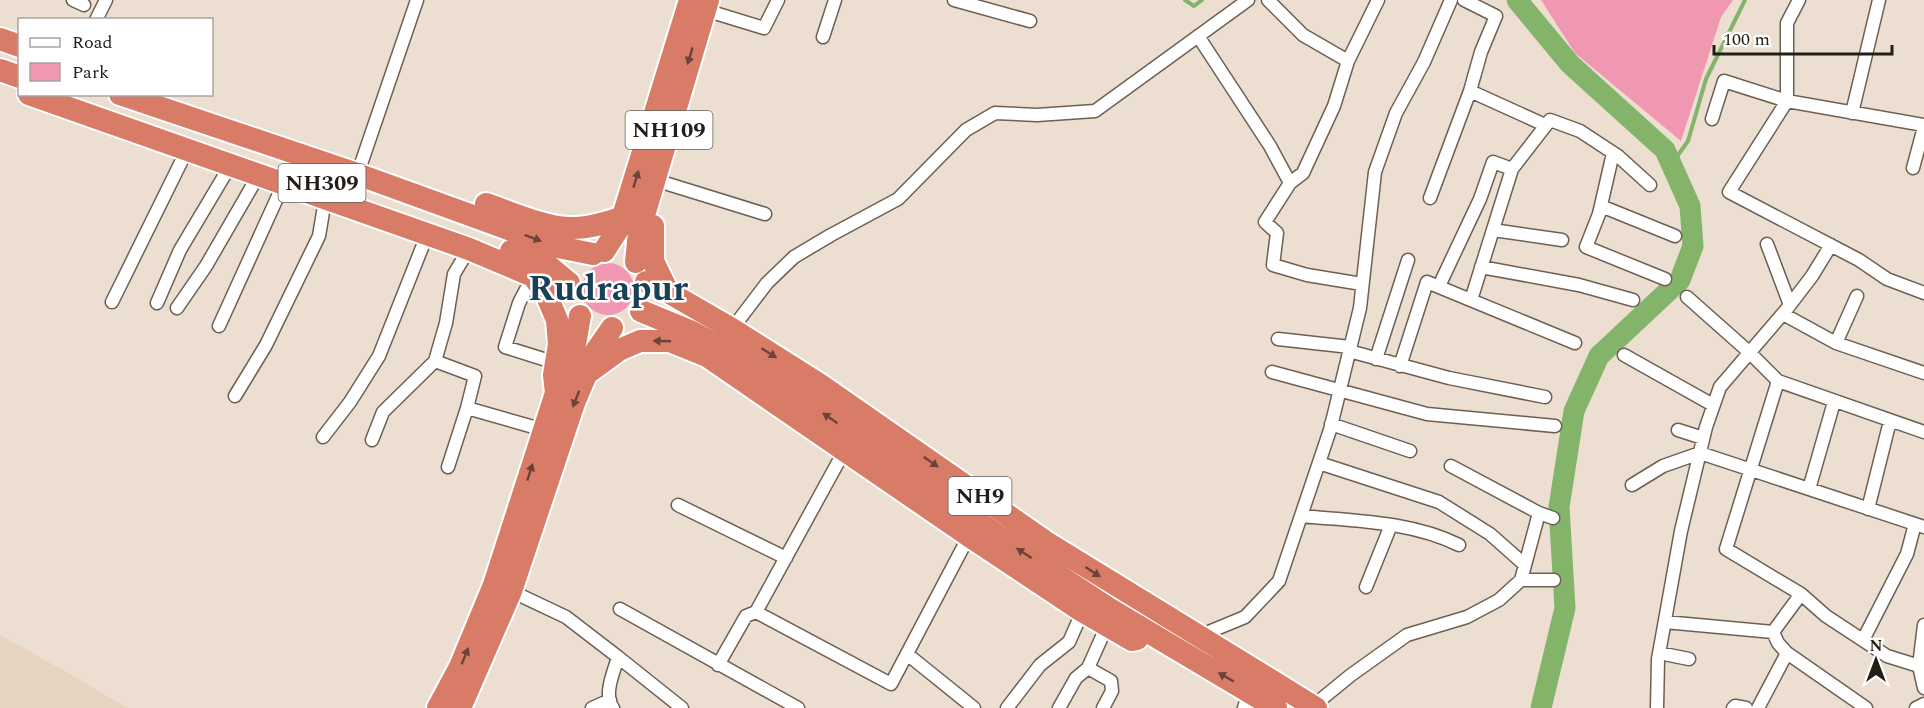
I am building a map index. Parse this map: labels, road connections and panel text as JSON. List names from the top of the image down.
{
  "streets": {
    "highway": ["NH109", "NH309", "NH9"]
  },
  "crossings": [
    ["NH109", "NH309"],
    ["NH109", "NH9"],
    ["NH309", "NH9"]
  ],
  "districts": ["Rudrapur"],
  "legend": ["Road", "Park"],
  "scale_bar": "100 m",
  "north": "top"
}
